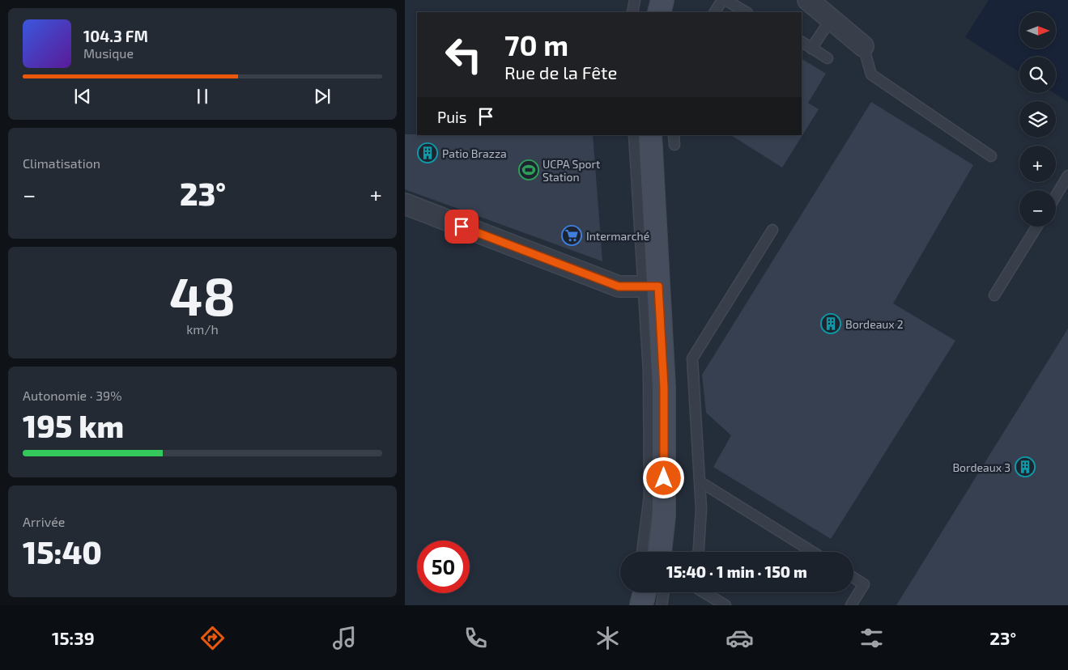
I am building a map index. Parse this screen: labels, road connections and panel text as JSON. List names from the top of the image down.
{
  "places": {
    "building": ["Patio Brazza", "Bordeaux 2", "Bordeaux 3"],
    "sports": ["UCPA Sport Station"],
    "supermarket": ["Intermarché"]
  },
  "north": "right",
  "page": {
    "map_buttons": ["+", "−"],
    "turn": ["70 m", "Rue de la Fête"],
    "song": ["104.3 FM", "Musique"],
    "then": "Puis",
    "tile": [
      "Climatisation",
      ["48", "km/h"],
      ["Autonomie · 39%", "195 km"],
      ["Arrivée", "15:40"]
    ],
    "heat": ["−", "23°", "+"],
    "limit": "50",
    "trip": "15:40 · 1 min · 150 m",
    "tabs": ["15:39", "23°"]
  }
}
